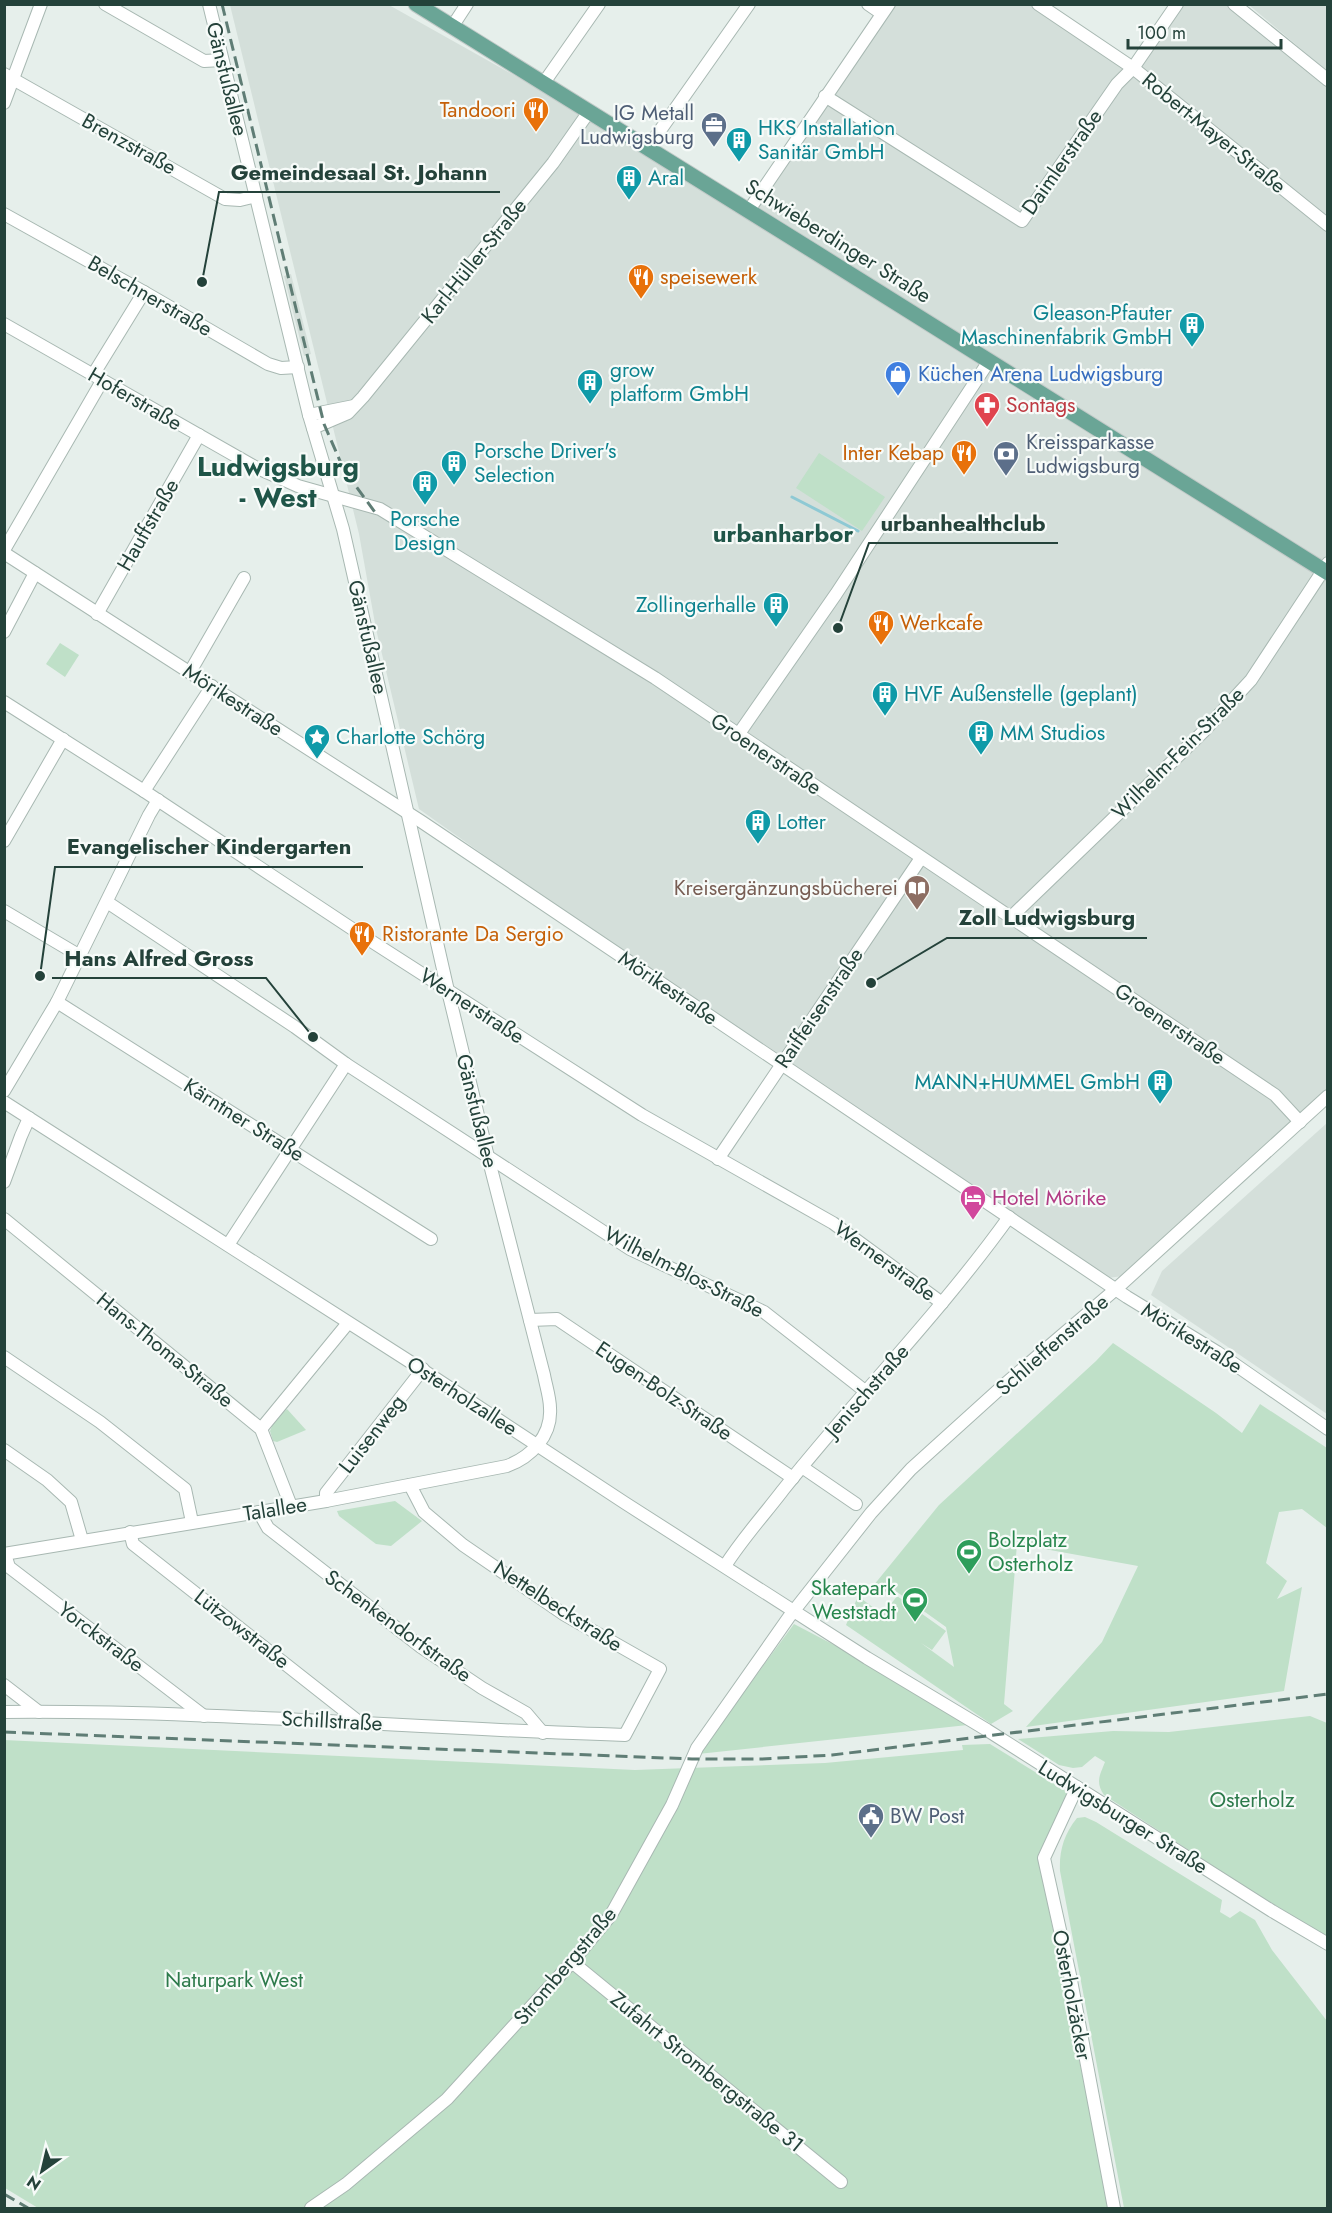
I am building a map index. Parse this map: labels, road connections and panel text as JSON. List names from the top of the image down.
{
  "streets": {
    "main road": ["Schwieberdinger Straße"],
    "street": [
      "Gänsfußallee",
      "Robert-Mayer-Straße",
      "Brenzstraße",
      "Daimlerstraße",
      "Karl-Hüller-Straße",
      "Belschnerstraße",
      "Hoferstraße",
      "Hauffstraße",
      "Mörikestraße",
      "Wilhelm-Fein-Straße",
      "Groenerstraße",
      "Wernerstraße",
      "Raiffeisenstraße",
      "Kärntner Straße",
      "Wilhelm-Blos-Straße",
      "Schlieffenstraße",
      "Hans-Thoma-Straße",
      "Eugen-Bolz-Straße",
      "Jenischstraße",
      "Osterholzallee",
      "Luisenweg",
      "Talallee",
      "Nettelbeckstraße",
      "Schenkendorfstraße",
      "Lützowstraße",
      "Yorckstraße",
      "Schillstraße",
      "Ludwigsburger Straße",
      "Strombergstraße",
      "Osterholzäcker",
      "Zufahrt Strombergstraße 31"
    ]
  },
  "crossings": [
    ["Gänsfußallee", "Brenzstraße"],
    ["Gänsfußallee", "Karl-Hüller-Straße"],
    ["Gänsfußallee", "Belschnerstraße"],
    ["Gänsfußallee", "Hoferstraße"],
    ["Gänsfußallee", "Mörikestraße"],
    ["Gänsfußallee", "Groenerstraße"],
    ["Gänsfußallee", "Wernerstraße"],
    ["Gänsfußallee", "Wilhelm-Blos-Straße"],
    ["Gänsfußallee", "Eugen-Bolz-Straße"],
    ["Gänsfußallee", "Osterholzallee"],
    ["Gänsfußallee", "Talallee"],
    ["Robert-Mayer-Straße", "Daimlerstraße"],
    ["Schwieberdinger Straße", "Karl-Hüller-Straße"],
    ["Schwieberdinger Straße", "Wilhelm-Fein-Straße"],
    ["Hoferstraße", "Hauffstraße"],
    ["Hoferstraße", "Groenerstraße"],
    ["Hauffstraße", "Mörikestraße"],
    ["Mörikestraße", "Raiffeisenstraße"],
    ["Mörikestraße", "Schlieffenstraße"],
    ["Mörikestraße", "Jenischstraße"],
    ["Wilhelm-Fein-Straße", "Groenerstraße"],
    ["Groenerstraße", "Raiffeisenstraße"],
    ["Groenerstraße", "Schlieffenstraße"],
    ["Wernerstraße", "Raiffeisenstraße"],
    ["Wernerstraße", "Jenischstraße"],
    ["Wilhelm-Blos-Straße", "Jenischstraße"],
    ["Schlieffenstraße", "Osterholzallee"],
    ["Schlieffenstraße", "Strombergstraße"],
    ["Hans-Thoma-Straße", "Talallee"],
    ["Eugen-Bolz-Straße", "Jenischstraße"],
    ["Jenischstraße", "Osterholzallee"],
    ["Osterholzallee", "Luisenweg"],
    ["Osterholzallee", "Talallee"],
    ["Osterholzallee", "Ludwigsburger Straße"],
    ["Osterholzallee", "Strombergstraße"],
    ["Luisenweg", "Talallee"],
    ["Talallee", "Nettelbeckstraße"],
    ["Talallee", "Schenkendorfstraße"],
    ["Talallee", "Lützowstraße"],
    ["Talallee", "Yorckstraße"],
    ["Nettelbeckstraße", "Schillstraße"],
    ["Schenkendorfstraße", "Schillstraße"],
    ["Lützowstraße", "Schillstraße"],
    ["Yorckstraße", "Schillstraße"],
    ["Ludwigsburger Straße", "Osterholzäcker"],
    ["Strombergstraße", "Zufahrt Strombergstraße 31"]
  ],
  "districts": ["Ludwigsburg - West", "urbanharbor"],
  "parks": ["Osterholz", "Naturpark West"],
  "places": {
    "restaurant": [
      "Tandoori",
      "speisewerk",
      "Inter Kebap",
      "Werkcafe",
      "Ristorante Da Sergio"
    ],
    "office": ["IG Metall Ludwigsburg"],
    "building": [
      "HKS Installation Sanitär GmbH",
      "Aral",
      "Gleason-Pfauter Maschinenfabrik GmbH",
      "grow platform GmbH",
      "Porsche Driver's Selection",
      "Porsche Design",
      "Zollingerhalle",
      "HVF Außenstelle (geplant)",
      "MM Studios",
      "Lotter",
      "MANN+HUMMEL GmbH"
    ],
    "other": [
      "Gemeindesaal St. Johann",
      "urbanhealthclub",
      "Evangelischer Kindergarten",
      "Zoll Ludwigsburg",
      "Hans Alfred Gross"
    ],
    "shop": ["Küchen Arena Ludwigsburg"],
    "pharmacy": ["Sontags"],
    "bank": ["Kreissparkasse Ludwigsburg"],
    "place": ["Charlotte Schörg"],
    "library": ["Kreisergänzungsbücherei"],
    "hotel": ["Hotel Mörike"],
    "sports": ["Bolzplatz Osterholz", "Skatepark Weststadt"],
    "public building": ["BW Post"]
  },
  "scale_bar": "100 m",
  "north": "bottom left"
}
